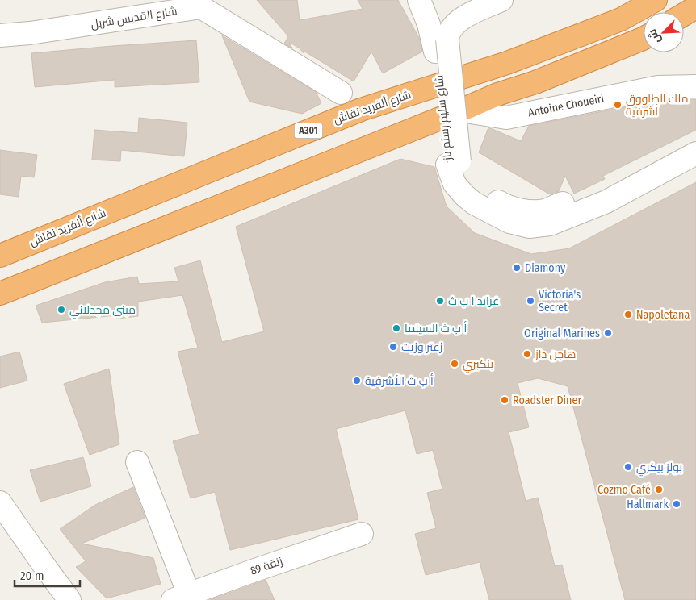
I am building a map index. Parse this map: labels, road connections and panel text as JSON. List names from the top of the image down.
{
  "streets": {
    "highway": ["شارع ألفريد نقاش", "A301"],
    "street": [
      "شارع القديس شربل",
      "Antoine Choueiri",
      "شارع سليم رستم باز",
      "زنقة 89"
    ]
  },
  "places": [
    "ملك الطاووق أشرفية",
    "Diamony",
    "غراند ا ب ث",
    "Victoria's Secret",
    "مبنى مجدلاني",
    "Napoletana",
    "أ ب ث السينما",
    "Original Marines",
    "زعتر وزيت",
    "هاجن داز",
    "بنكبري",
    "أ ب ث الأشرفية",
    "Roadster Diner",
    "بولز بيكري",
    "Cozmo Café",
    "Hallmark"
  ],
  "scale_bar": "20 m",
  "north": "bottom left"
}
